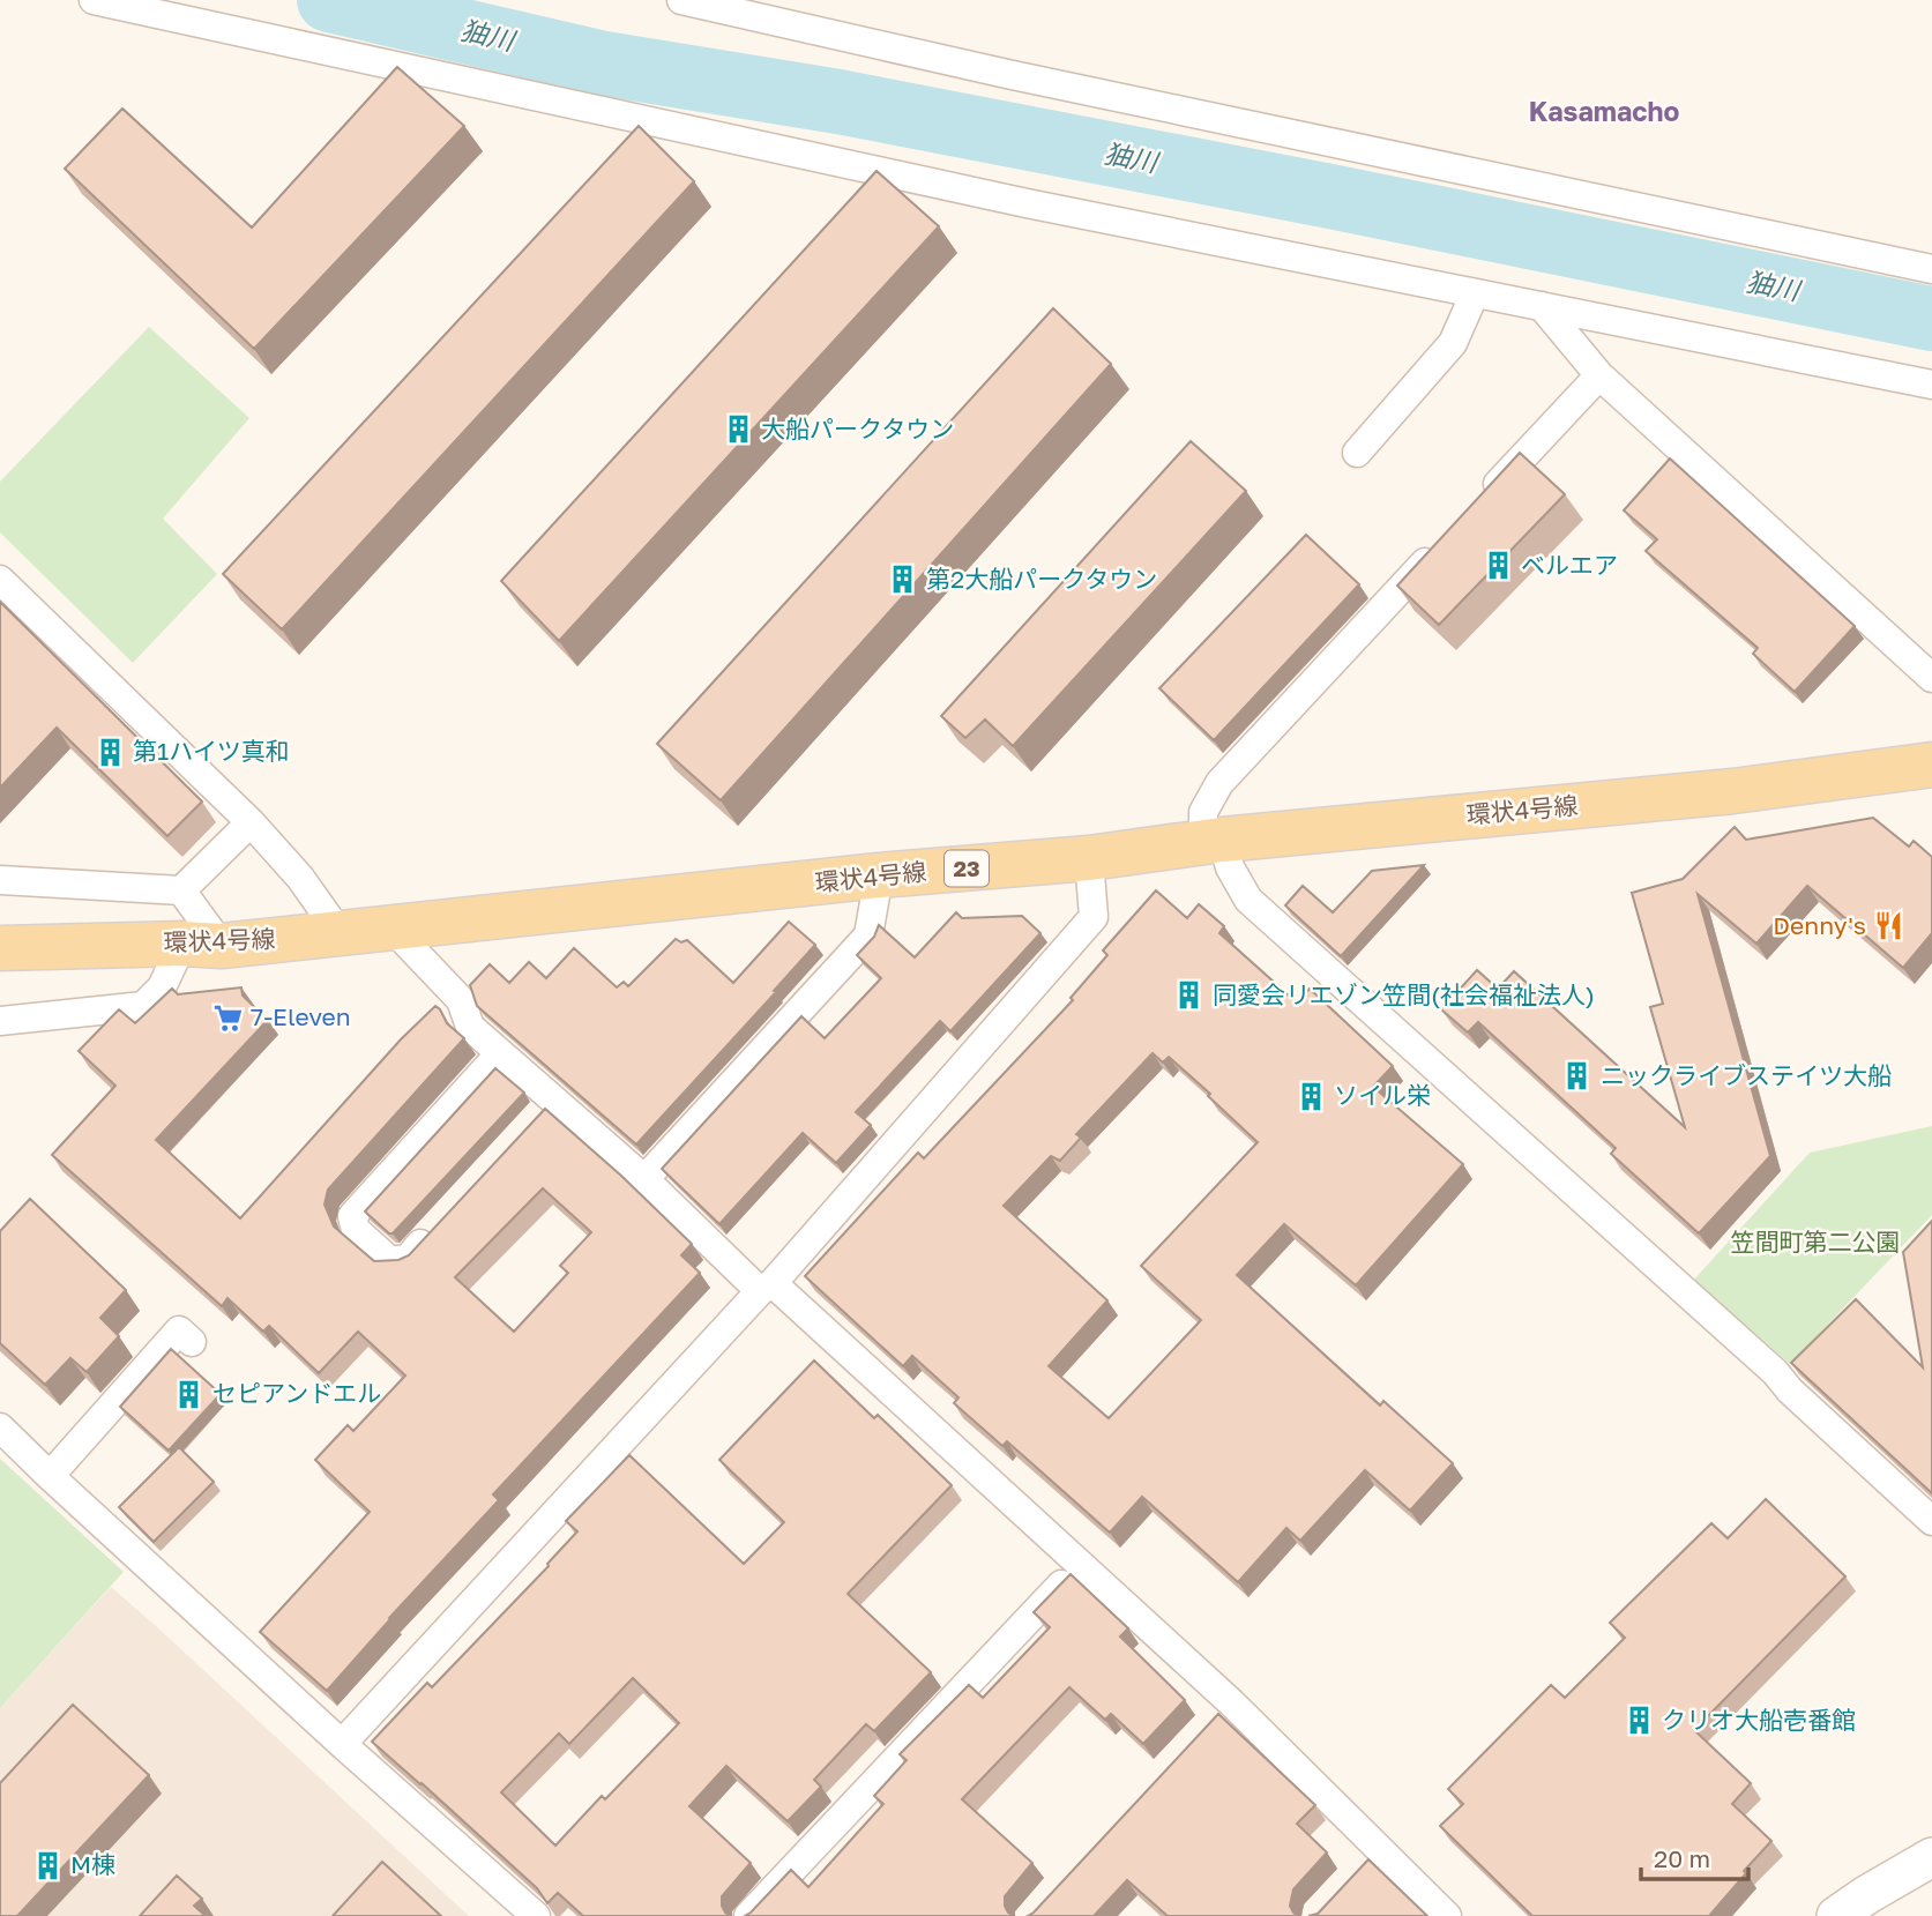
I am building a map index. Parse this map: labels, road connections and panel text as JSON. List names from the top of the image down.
{
  "streets": {
    "main road": ["環状4号線", "23"]
  },
  "districts": ["Kasamacho"],
  "water": ["㹨川"],
  "parks": ["笠間町第二公園"],
  "places": {
    "building": [
      "大船パークタウン",
      "ベルエア",
      "第2大船パークタウン",
      "第1ハイツ真和",
      "同愛会リエゾン笠間(社会福祉法人)",
      "ニックライブステイツ大船",
      "ソイル栄",
      "セピアンドエル",
      "クリオ大船壱番館",
      "M棟"
    ],
    "restaurant": ["Denny's"],
    "supermarket": ["7-Eleven"]
  },
  "scale_bar": "20 m"
}
